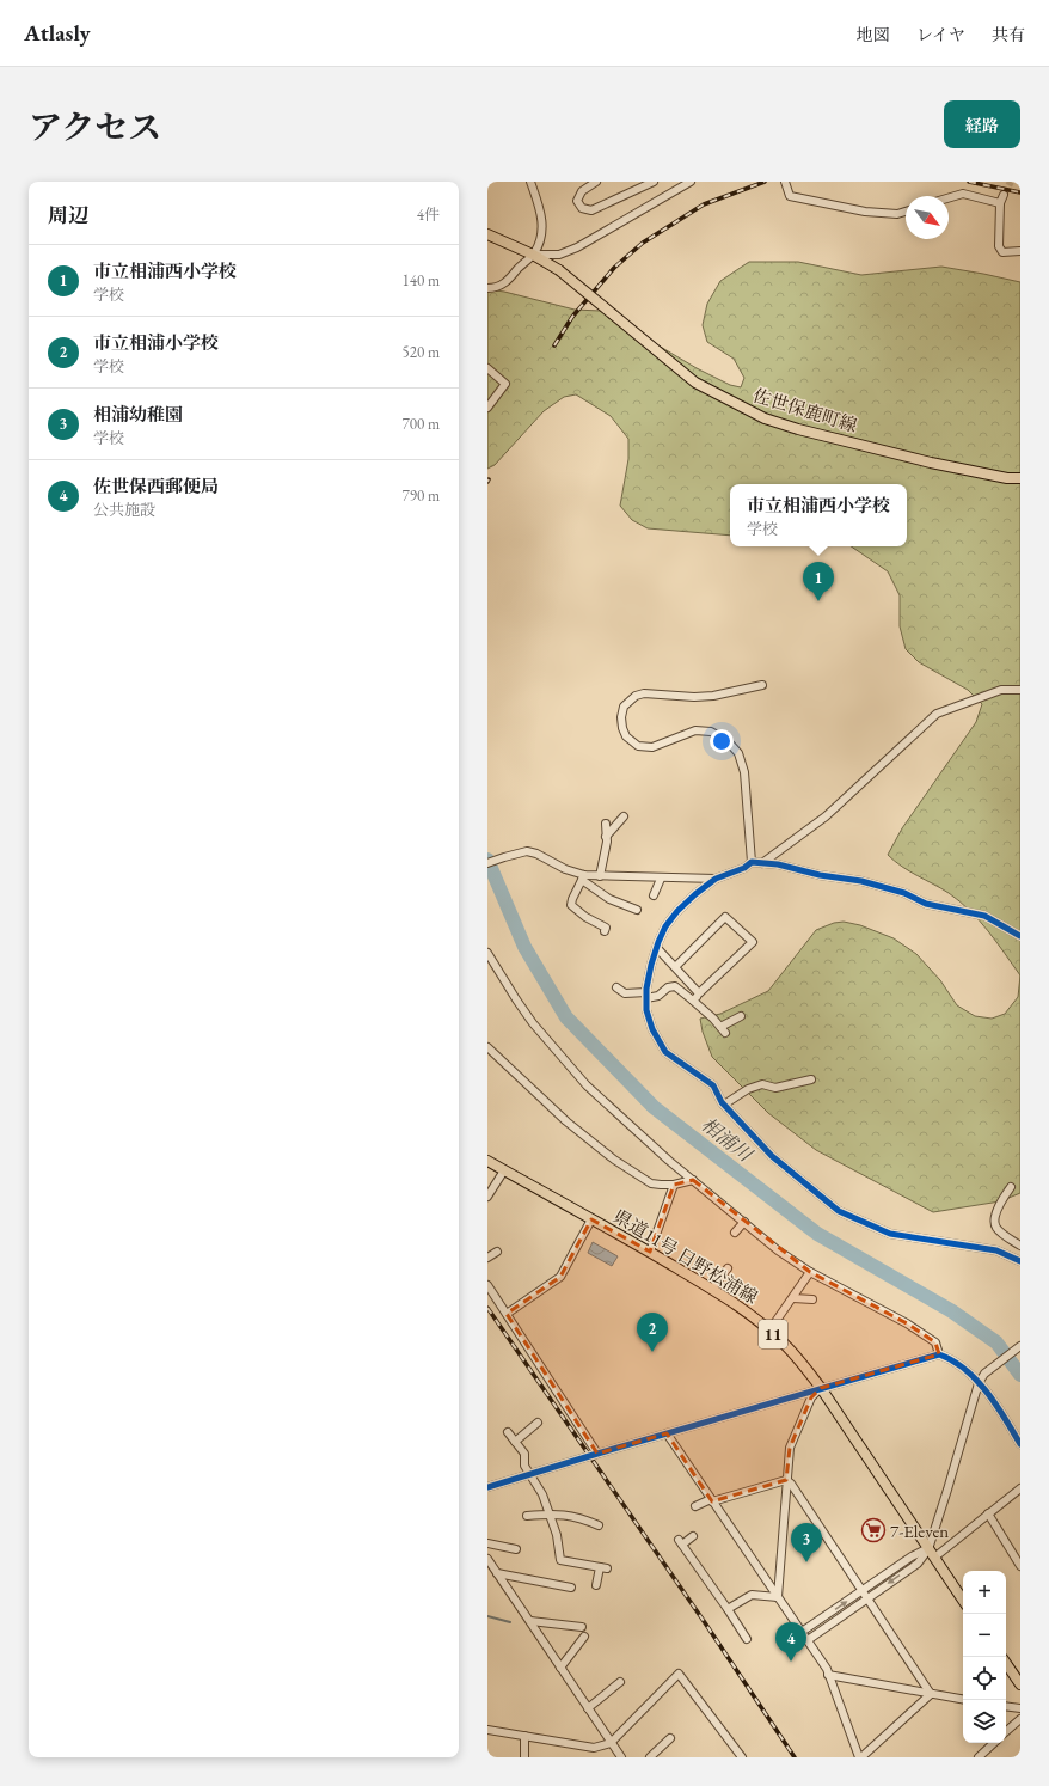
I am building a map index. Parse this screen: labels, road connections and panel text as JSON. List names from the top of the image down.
{
  "streets": {
    "main road": ["佐世保鹿町線", "県道11号 日野松浦線", "11"]
  },
  "water": ["相浦川"],
  "places": {
    "supermarket": ["7-Eleven"]
  },
  "north": "bottom right",
  "page": {
    "header": "Atlasly",
    "nav": ["地図", "レイヤ", "共有"],
    "title": "アクセス",
    "buttons": "経路",
    "heading": ["周辺", "4件"],
    "list": [
      {
        "mark": "1",
        "name": "市立相浦西小学校",
        "note": "学校",
        "value": "140 m"
      },
      {
        "mark": "2",
        "name": "市立相浦小学校",
        "note": "学校",
        "value": "520 m"
      },
      {
        "mark": "3",
        "name": "相浦幼稚園",
        "note": "学校",
        "value": "700 m"
      },
      {
        "mark": "4",
        "name": "佐世保西郵便局",
        "note": "公共施設",
        "value": "790 m"
      }
    ],
    "popup": ["市立相浦西小学校", "学校"],
    "pins": [
      "1",
      "2",
      "3",
      "4"
    ],
    "map_buttons": ["+", "−"]
  }
}
